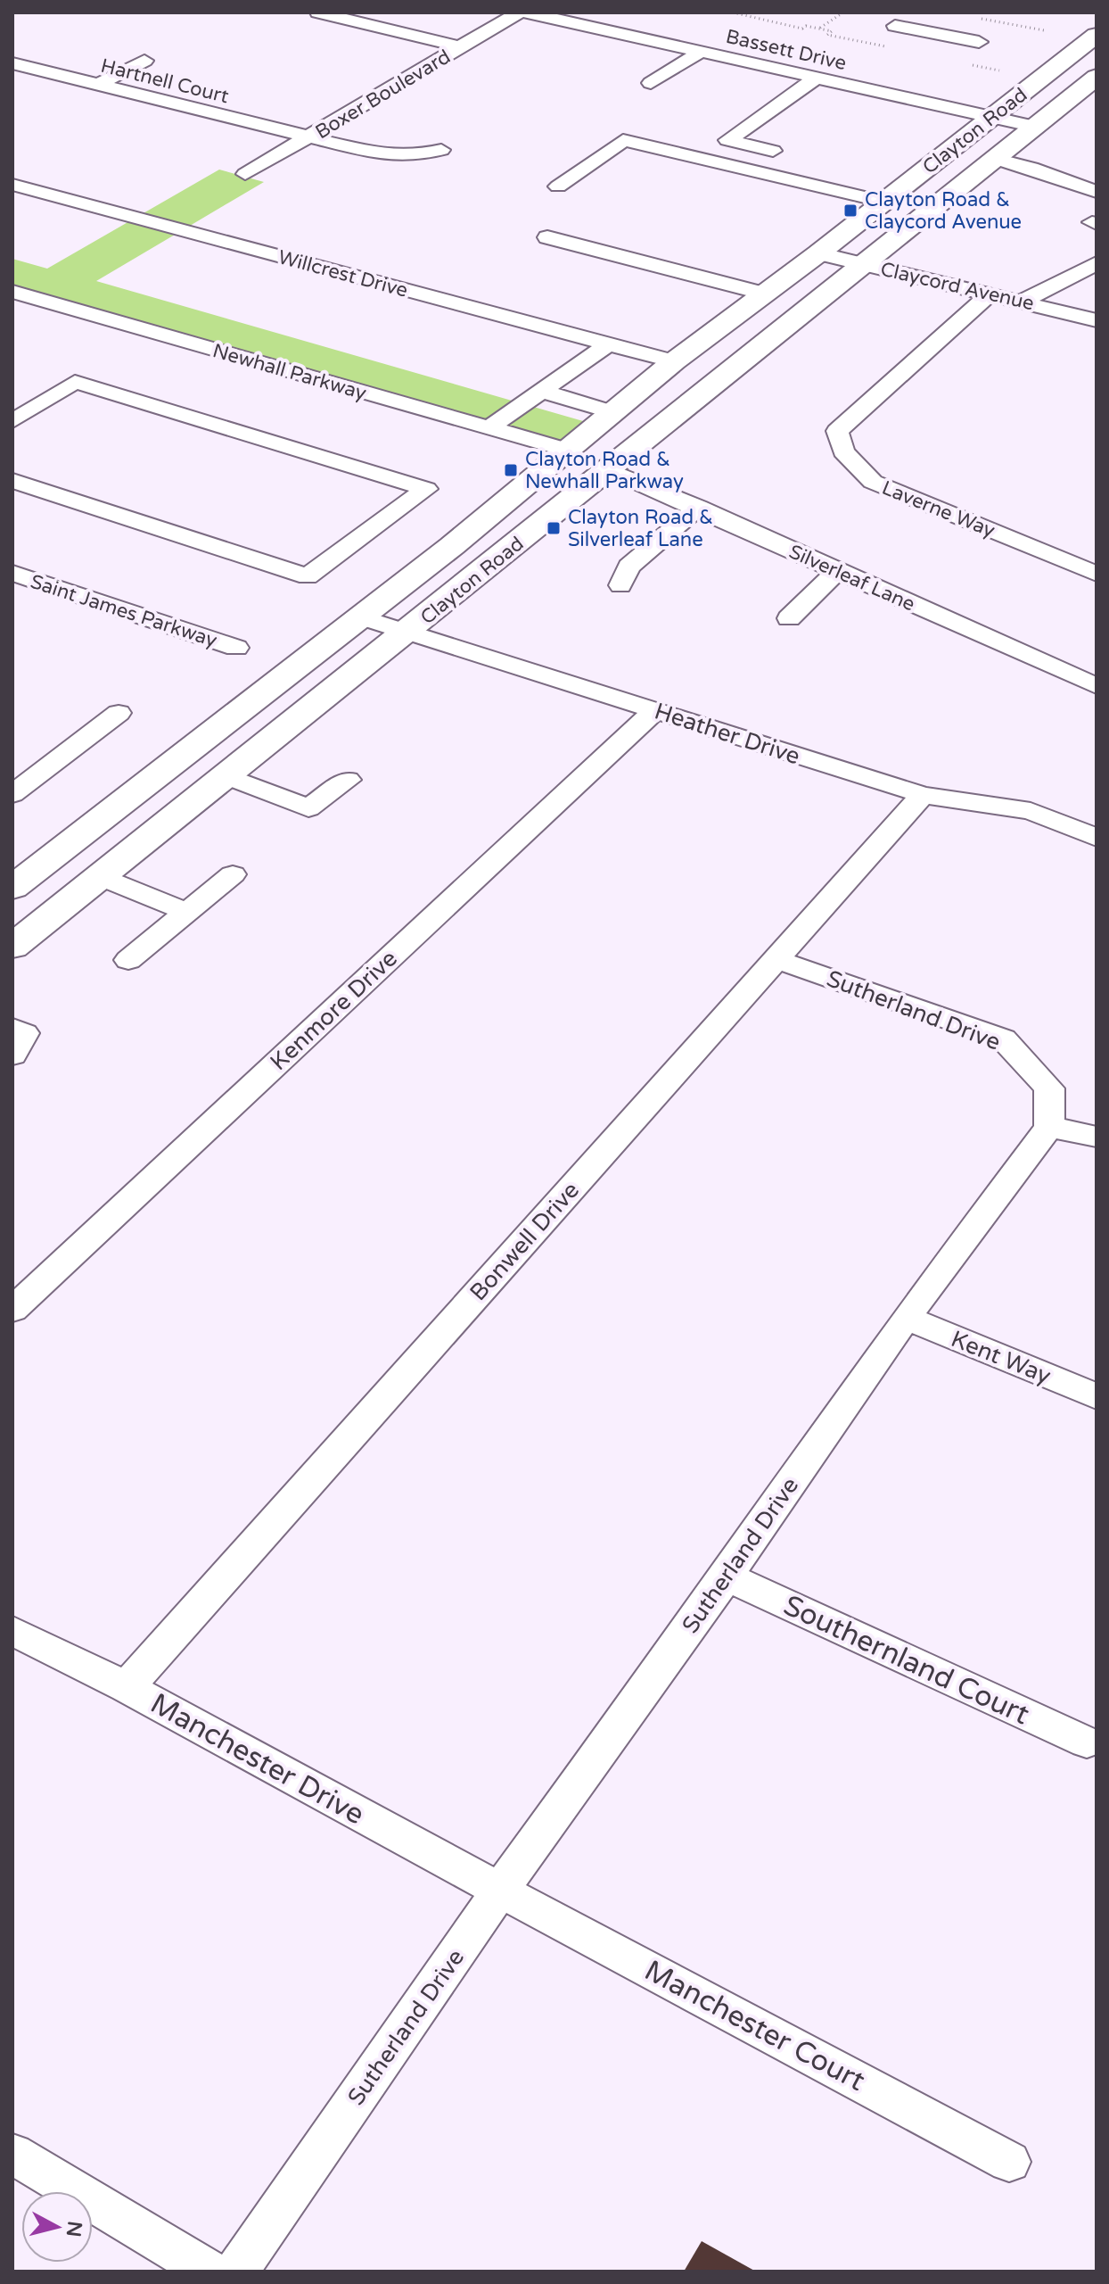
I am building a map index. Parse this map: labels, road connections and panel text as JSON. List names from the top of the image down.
{
  "streets": {
    "main road": ["Clayton Road"],
    "street": [
      "Bassett Drive",
      "Hartnell Court",
      "Boxer Boulevard",
      "Willcrest Drive",
      "Claycord Avenue",
      "Newhall Parkway",
      "Laverne Way",
      "Silverleaf Lane",
      "Saint James Parkway",
      "Heather Drive",
      "Kenmore Drive",
      "Sutherland Drive",
      "Bonwell Drive",
      "Kent Way",
      "Southernland Court",
      "Manchester Drive",
      "Manchester Court"
    ]
  },
  "crossings": [
    ["Bassett Drive", "Clayton Road"],
    ["Hartnell Court", "Boxer Boulevard"],
    ["Clayton Road", "Willcrest Drive"],
    ["Clayton Road", "Claycord Avenue"],
    ["Clayton Road", "Newhall Parkway"],
    ["Clayton Road", "Silverleaf Lane"],
    ["Clayton Road", "Heather Drive"],
    ["Claycord Avenue", "Laverne Way"],
    ["Heather Drive", "Kenmore Drive"],
    ["Heather Drive", "Bonwell Drive"],
    ["Sutherland Drive", "Bonwell Drive"],
    ["Sutherland Drive", "Kent Way"],
    ["Sutherland Drive", "Southernland Court"],
    ["Sutherland Drive", "Manchester Drive"],
    ["Sutherland Drive", "Manchester Court"],
    ["Bonwell Drive", "Manchester Drive"],
    ["Manchester Drive", "Manchester Court"]
  ],
  "places": {
    "transit": ["Clayton Road & Claycord Avenue", "Clayton Road & Newhall Parkway", "Clayton Road & Silverleaf Lane"]
  },
  "north": "right"
}
